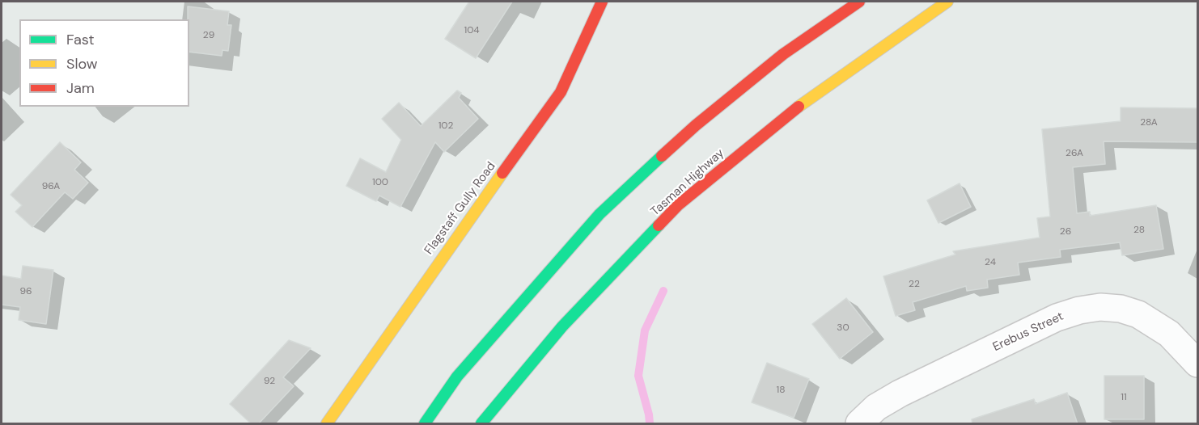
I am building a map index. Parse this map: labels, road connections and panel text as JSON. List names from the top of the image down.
{
  "streets": {
    "main road": ["Tasman Highway", "Flagstaff Gully Road"],
    "street": ["Erebus Street"]
  },
  "house_numbers": [
    "104",
    "29",
    "28A",
    "102",
    "26A",
    "100",
    "96A",
    "28",
    "26",
    "24",
    "22",
    "96",
    "30",
    "92",
    "18",
    "11"
  ],
  "legend": ["Fast", "Slow", "Jam"]
}
